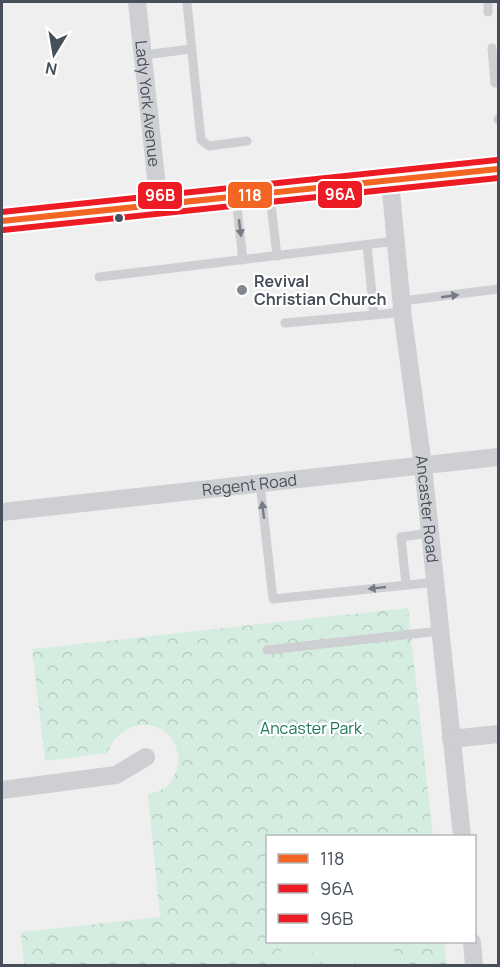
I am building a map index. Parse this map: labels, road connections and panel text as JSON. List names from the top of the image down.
{
  "streets": {
    "street": ["Lady York Avenue", "Regent Road", "Ancaster Road"]
  },
  "crossings": [
    ["Regent Road", "Ancaster Road"]
  ],
  "parks": ["Ancaster Park"],
  "places": ["Revival Christian Church"],
  "lines": ["transit line 96B", "transit line 118", "transit line 96A"],
  "legend": ["118", "96A", "96B"],
  "north": "bottom"
}
